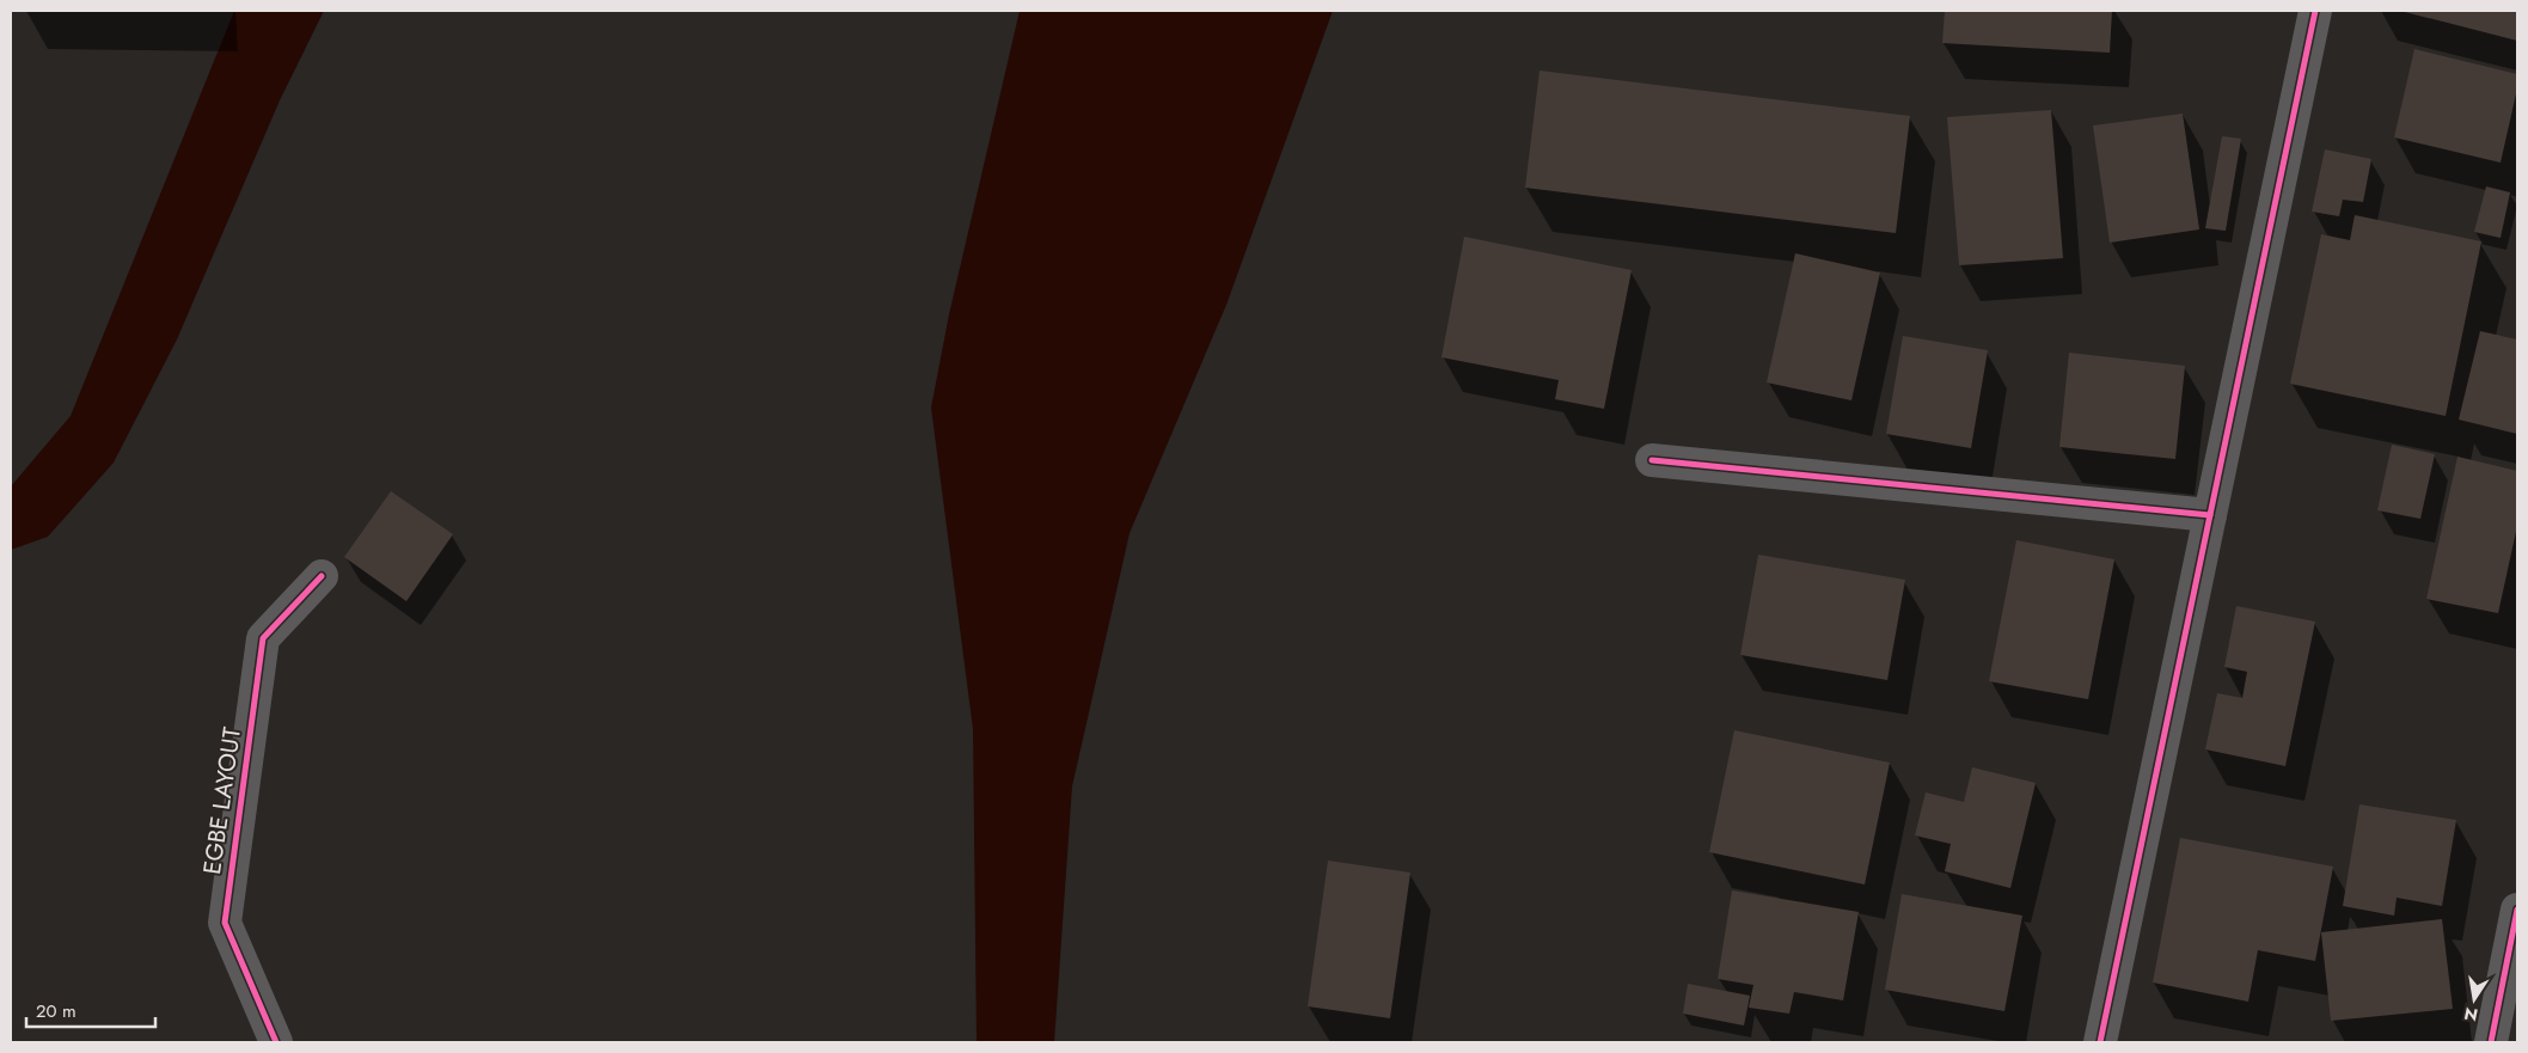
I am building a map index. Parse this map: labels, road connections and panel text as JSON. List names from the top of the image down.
{
  "streets": {
    "street": ["EGBE LAYOUT"]
  },
  "scale_bar": "20 m",
  "north": "bottom"
}
